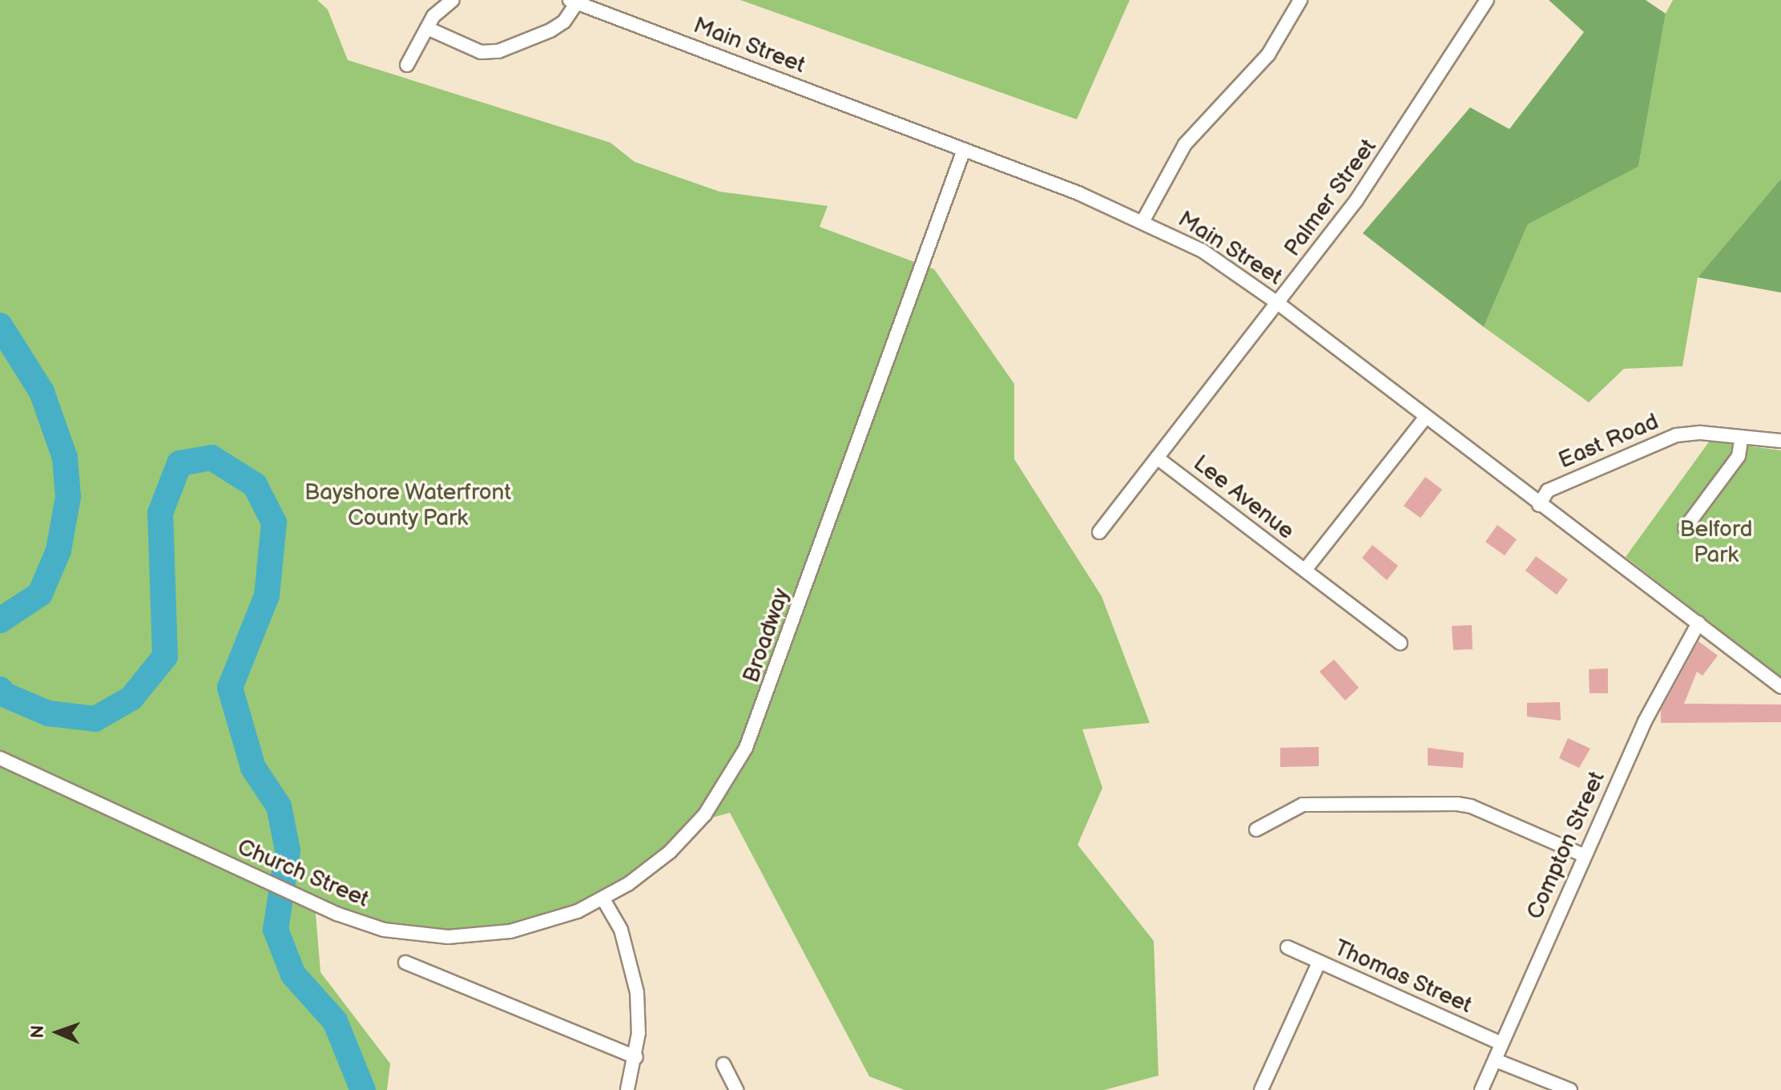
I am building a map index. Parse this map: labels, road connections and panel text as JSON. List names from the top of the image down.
{
  "streets": {
    "street": [
      "Main Street",
      "Palmer Street",
      "East Road",
      "Lee Avenue",
      "Broadway",
      "Compton Street",
      "Church Street",
      "Thomas Street"
    ]
  },
  "crossings": [
    ["Main Street", "Palmer Street"],
    ["Main Street", "East Road"],
    ["Main Street", "Broadway"],
    ["Main Street", "Compton Street"],
    ["Palmer Street", "Lee Avenue"],
    ["Broadway", "Church Street"],
    ["Compton Street", "Thomas Street"]
  ],
  "parks": ["Bayshore Waterfront County Park", "Belford Park"],
  "north": "left"
}
